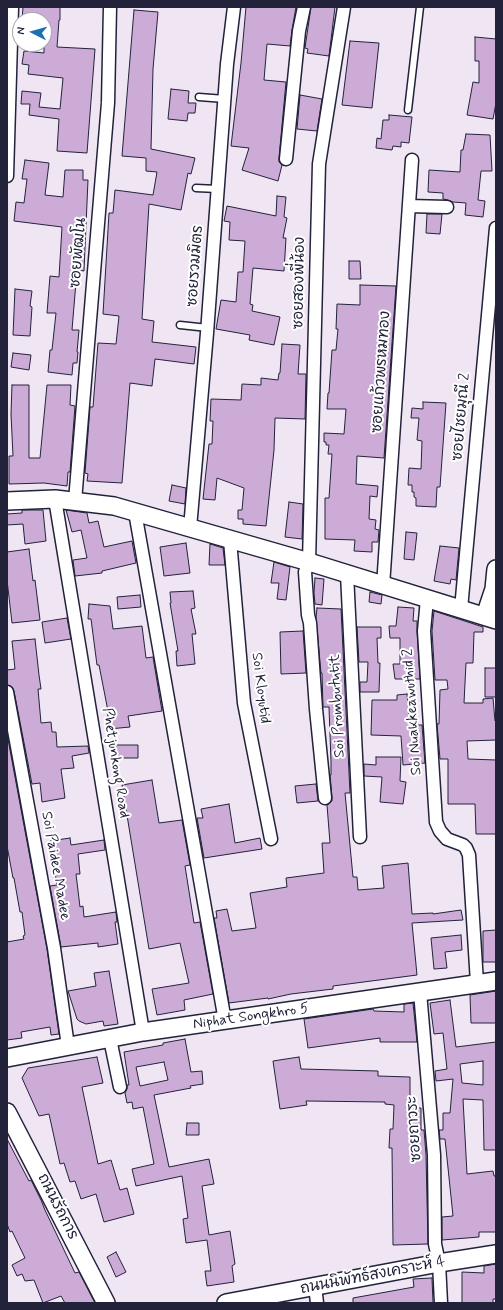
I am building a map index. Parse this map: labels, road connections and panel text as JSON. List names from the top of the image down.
{
  "streets": {
    "street": [
      "ซอยพัฒโน",
      "ซอยรวมมิตร",
      "ซอยสองพี่น้อง",
      "ซอยแก้วพรหมทอง",
      "ซอยไชยมุณี 2",
      "Soi Kloyutid",
      "Soi Prombututit",
      "Soi Nuakkeawuthid 2",
      "Phetjunkong Road",
      "Soi Paidee Madee",
      "Niphat Songkhro 5",
      "ซอยถาวระ",
      "ถนนรัถการ",
      "ถนนนิพัทธ์สงเคราะห์ 4"
    ]
  },
  "crossings": [
    ["Soi Nuakkeawuthid 2", "Niphat Songkhro 5"],
    ["Phetjunkong Road", "Niphat Songkhro 5"],
    ["Soi Paidee Madee", "Niphat Songkhro 5"],
    ["Niphat Songkhro 5", "ซอยถาวระ"],
    ["ซอยถาวระ", "ถนนนิพัทธ์สงเคราะห์ 4"]
  ],
  "north": "left"
}
